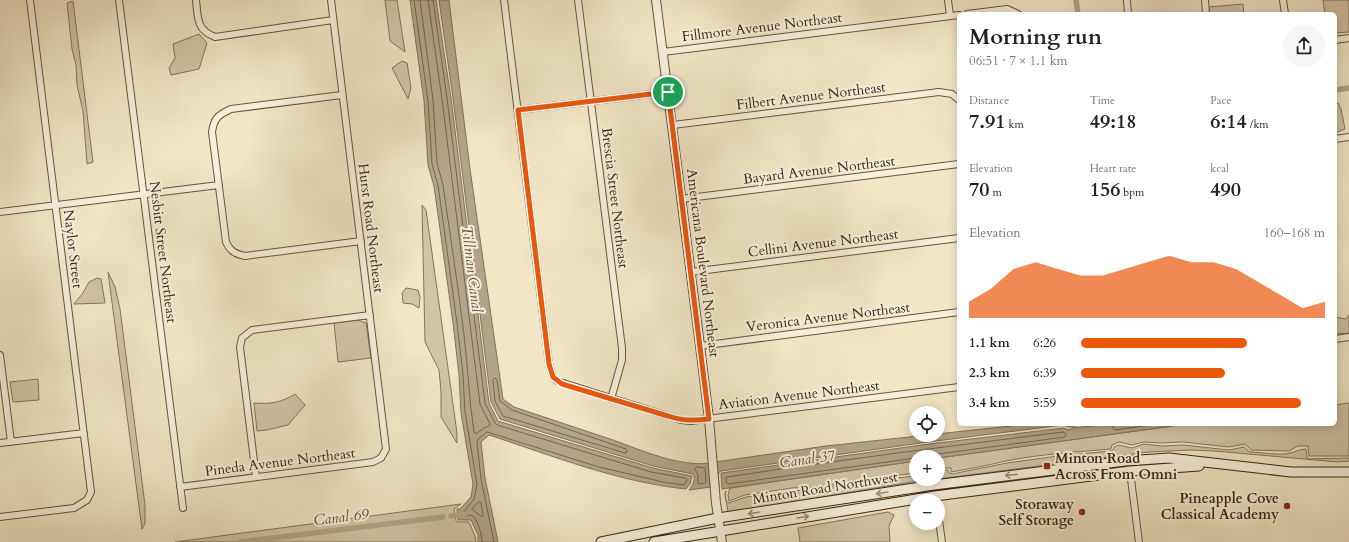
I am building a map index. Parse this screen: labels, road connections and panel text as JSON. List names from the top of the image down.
{
  "streets": {
    "main road": ["Minton Road Northwest"],
    "street": [
      "Fillmore Avenue Northeast",
      "Filbert Avenue Northeast",
      "Bayard Avenue Northeast",
      "Brescia Street Northeast",
      "Hurst Road Northeast",
      "Cellini Avenue Northeast",
      "Naylor Street",
      "Nesbitt Street Northeast",
      "Americana Boulevard Northeast",
      "Veronica Avenue Northeast",
      "Aviation Avenue Northeast",
      "Pineda Avenue Northeast"
    ]
  },
  "crossings": [
    ["Fillmore Avenue Northeast", "Americana Boulevard Northeast"],
    ["Filbert Avenue Northeast", "Americana Boulevard Northeast"],
    ["Bayard Avenue Northeast", "Americana Boulevard Northeast"],
    ["Brescia Street Northeast", "Aviation Avenue Northeast"],
    ["Hurst Road Northeast", "Pineda Avenue Northeast"],
    ["Cellini Avenue Northeast", "Americana Boulevard Northeast"],
    ["Nesbitt Street Northeast", "Pineda Avenue Northeast"],
    ["Americana Boulevard Northeast", "Veronica Avenue Northeast"],
    ["Americana Boulevard Northeast", "Aviation Avenue Northeast"],
    ["Americana Boulevard Northeast", "Minton Road Northwest"]
  ],
  "water": ["Tillman Canal", "Canal 37", "Canal 69"],
  "places": {
    "transit": ["Minton Road Across From Omni"],
    "other": ["Pineapple Cove Classical Academy", "Storaway Self Storage"]
  },
  "page": {
    "heading": ["Morning run", "06:51 · 7 × 1.1 km"],
    "stats": [
      ["Distance", "7.91 km"],
      ["Time", "49:18"],
      ["Pace", "6:14 /km"],
      ["Elevation", "70 m"],
      ["Heart rate", "156 bpm"],
      ["kcal", "490"]
    ],
    "chart": ["Elevation", "160–168 m"],
    "list": [
      {
        "name": "1.1 km",
        "note": "6:26"
      },
      {
        "name": "2.3 km",
        "note": "6:39"
      },
      {
        "name": "3.4 km",
        "note": "5:59"
      }
    ],
    "map_buttons": ["+", "−"]
  }
}
